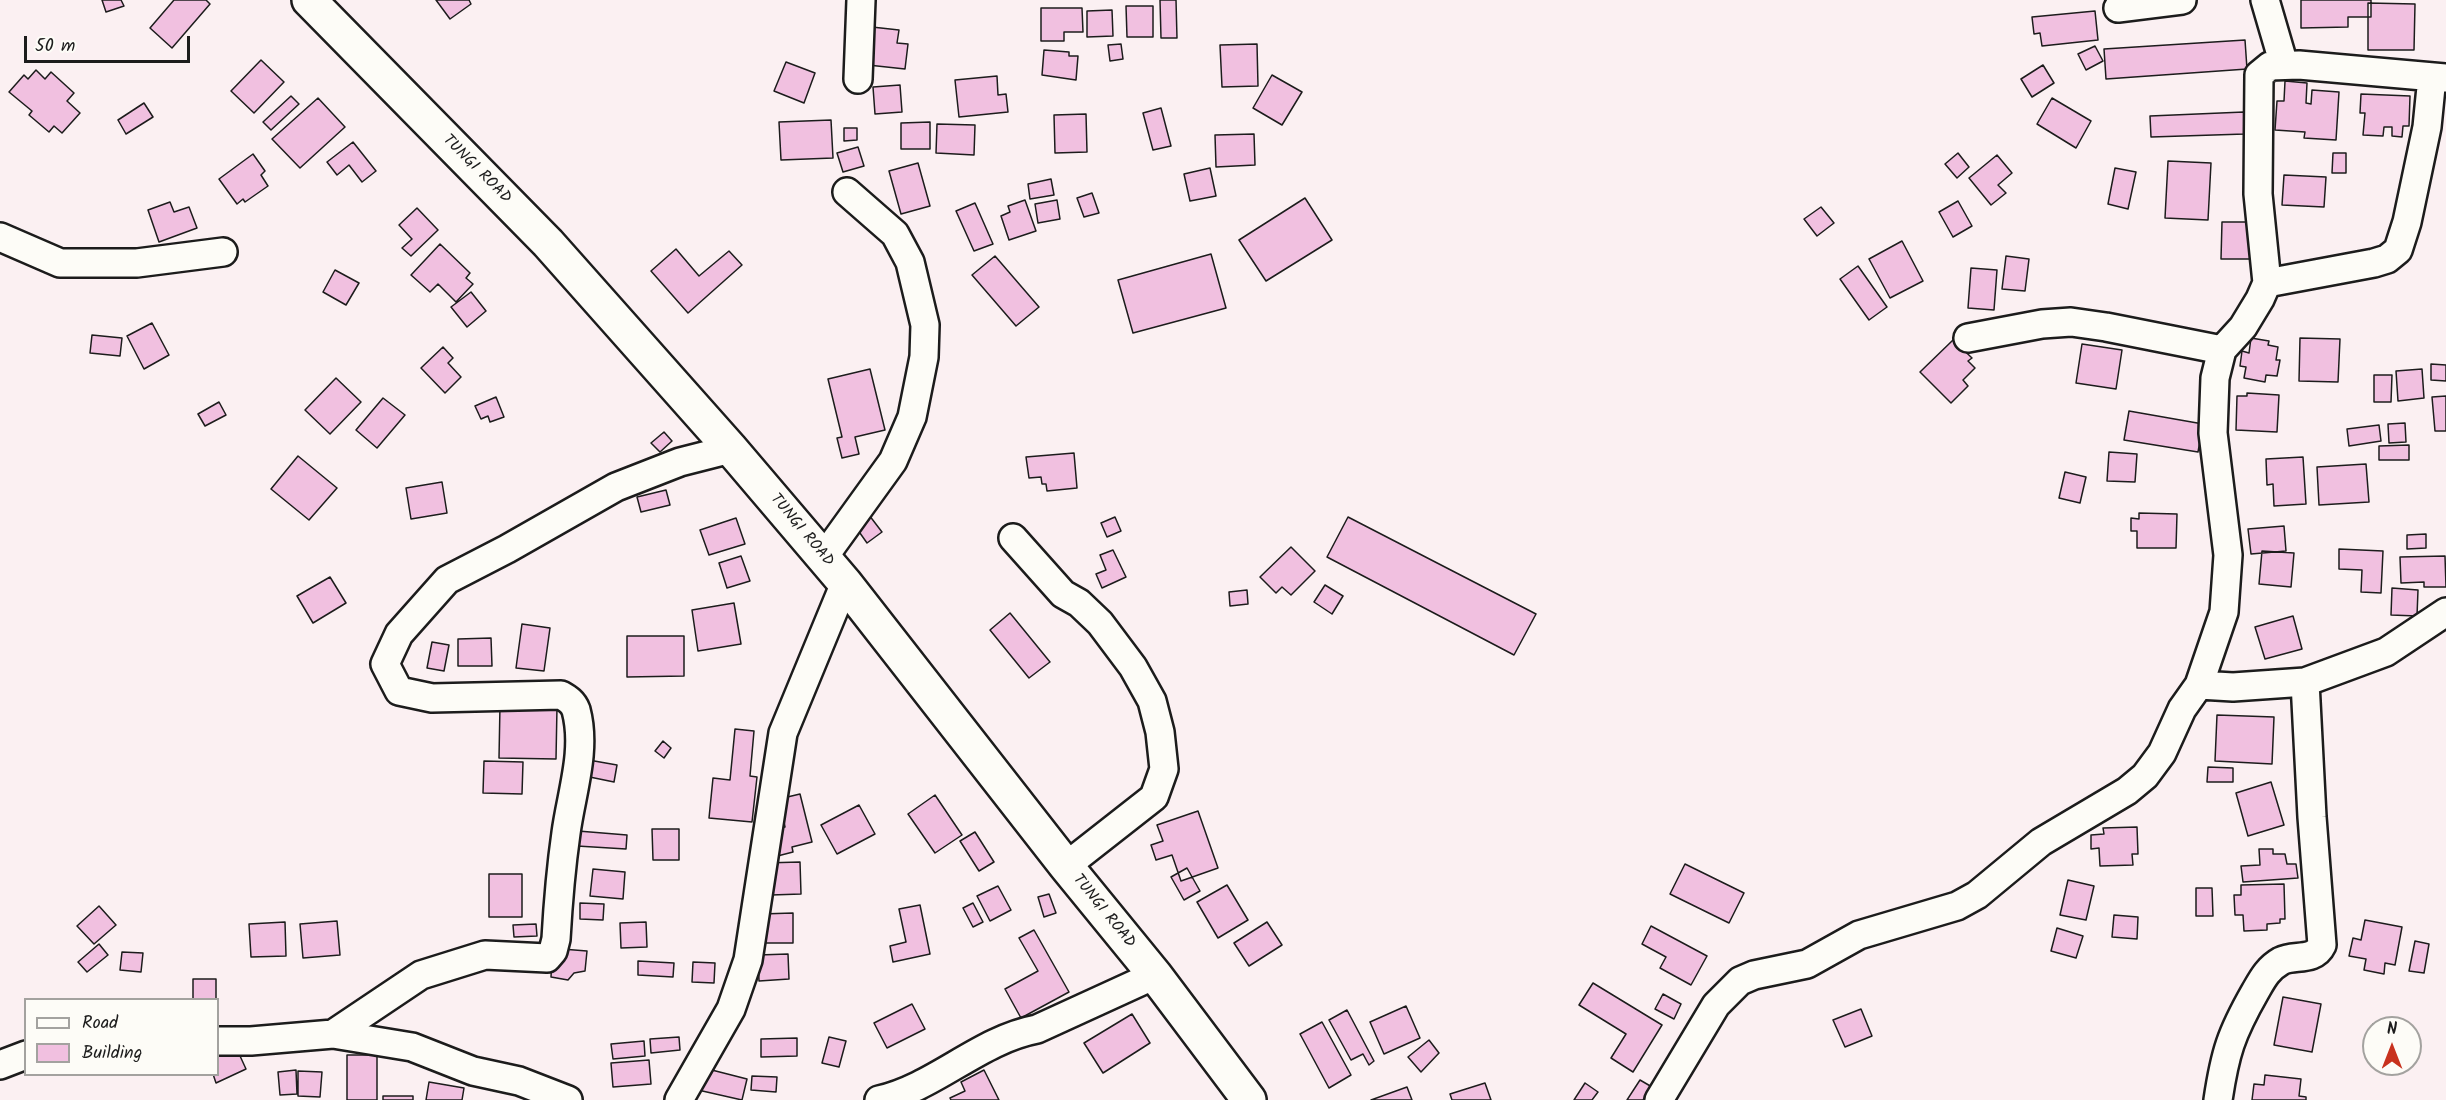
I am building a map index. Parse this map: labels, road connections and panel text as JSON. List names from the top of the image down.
{
  "streets": {
    "main road": ["TUNGI ROAD"]
  },
  "legend": ["Road", "Building"],
  "scale_bar": "50 m",
  "north": "top"
}
